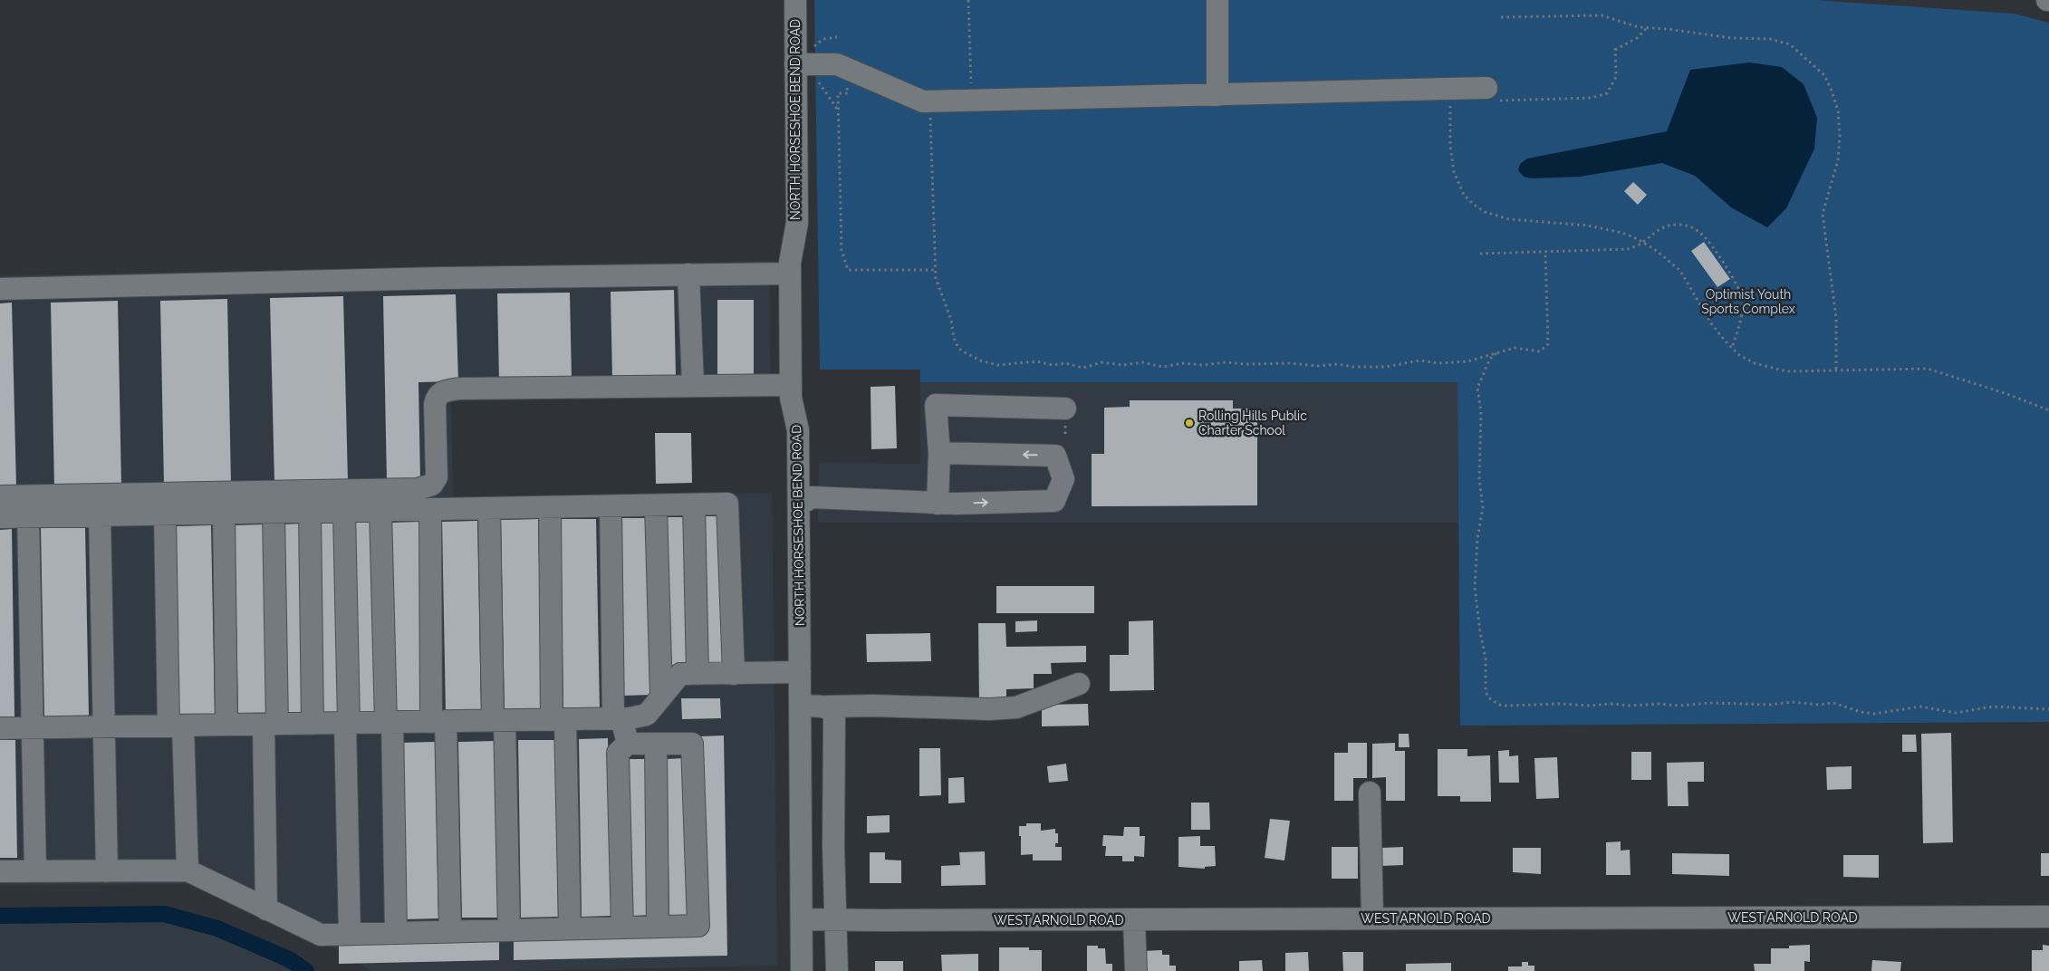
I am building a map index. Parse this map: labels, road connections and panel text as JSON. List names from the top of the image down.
{
  "streets": {
    "street": ["NORTH HORSESHOE BEND ROAD", "WEST ARNOLD ROAD"]
  },
  "crossings": [
    ["NORTH HORSESHOE BEND ROAD", "WEST ARNOLD ROAD"]
  ],
  "parks": ["Optimist Youth Sports Complex"],
  "places": ["Rolling Hills Public Charter School"]
}
